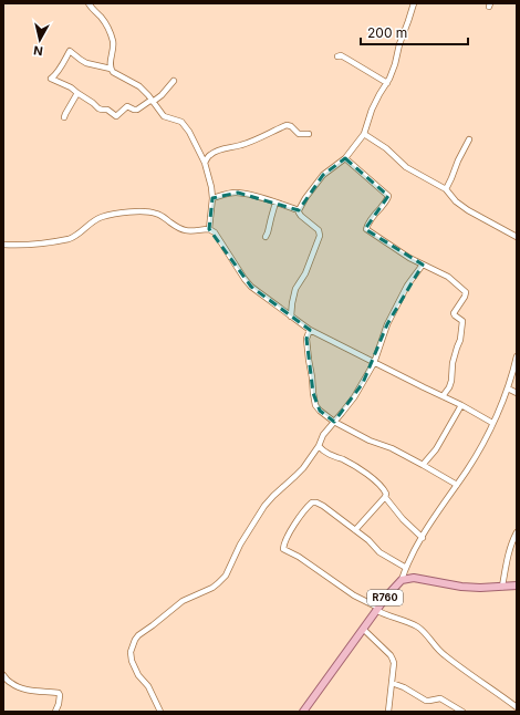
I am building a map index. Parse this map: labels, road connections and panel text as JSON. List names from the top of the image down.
{
  "streets": {
    "main road": ["R760"]
  },
  "scale_bar": "200 m",
  "north": "bottom"
}
